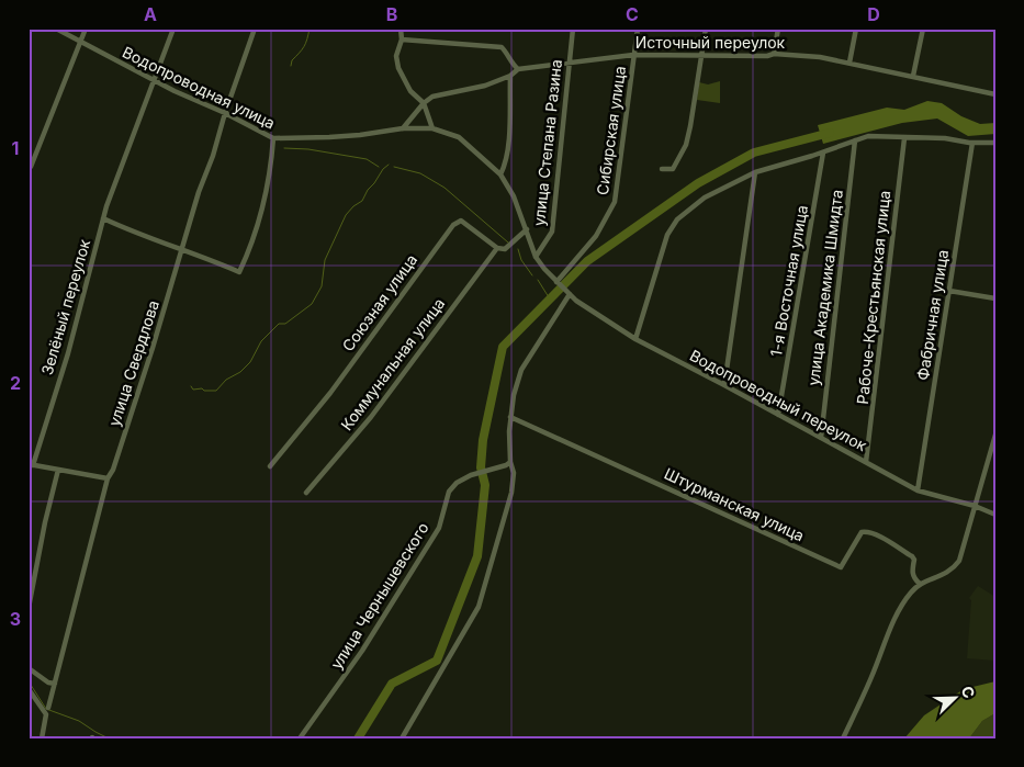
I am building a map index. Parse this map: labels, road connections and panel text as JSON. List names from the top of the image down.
{
  "streets": {
    "street": [
      "Источный переулок",
      "Водопроводная улица",
      "Сибирская улица",
      "улица Степана Разина",
      "1-я Восточная улица",
      "улица Академика Шмидта",
      "Рабоче-Крестьянская улица",
      "Союзная улица",
      "Зелёный переулок",
      "Фабричная улица",
      "улица Свердлова",
      "Коммунальная улица",
      "Водопроводный переулок",
      "Штурманская улица",
      "улица Чернышевского"
    ]
  },
  "crossings": [
    ["Источный переулок", "Сибирская улица"],
    ["Источный переулок", "улица Степана Разина"],
    ["Водопроводная улица", "Сибирская улица"],
    ["Водопроводная улица", "улица Степана Разина"],
    ["Водопроводная улица", "Зелёный переулок"],
    ["Водопроводная улица", "улица Свердлова"],
    ["Водопроводная улица", "Водопроводный переулок"],
    ["1-я Восточная улица", "Водопроводный переулок"],
    ["улица Академика Шмидта", "Водопроводный переулок"],
    ["Рабоче-Крестьянская улица", "Водопроводный переулок"],
    ["Союзная улица", "Коммунальная улица"],
    ["Фабричная улица", "Водопроводный переулок"]
  ],
  "north": "top right",
  "grid": {
    "columns": [
      "A",
      "B",
      "C",
      "D"
    ],
    "rows": ["1", "2", "3"]
  }
}
